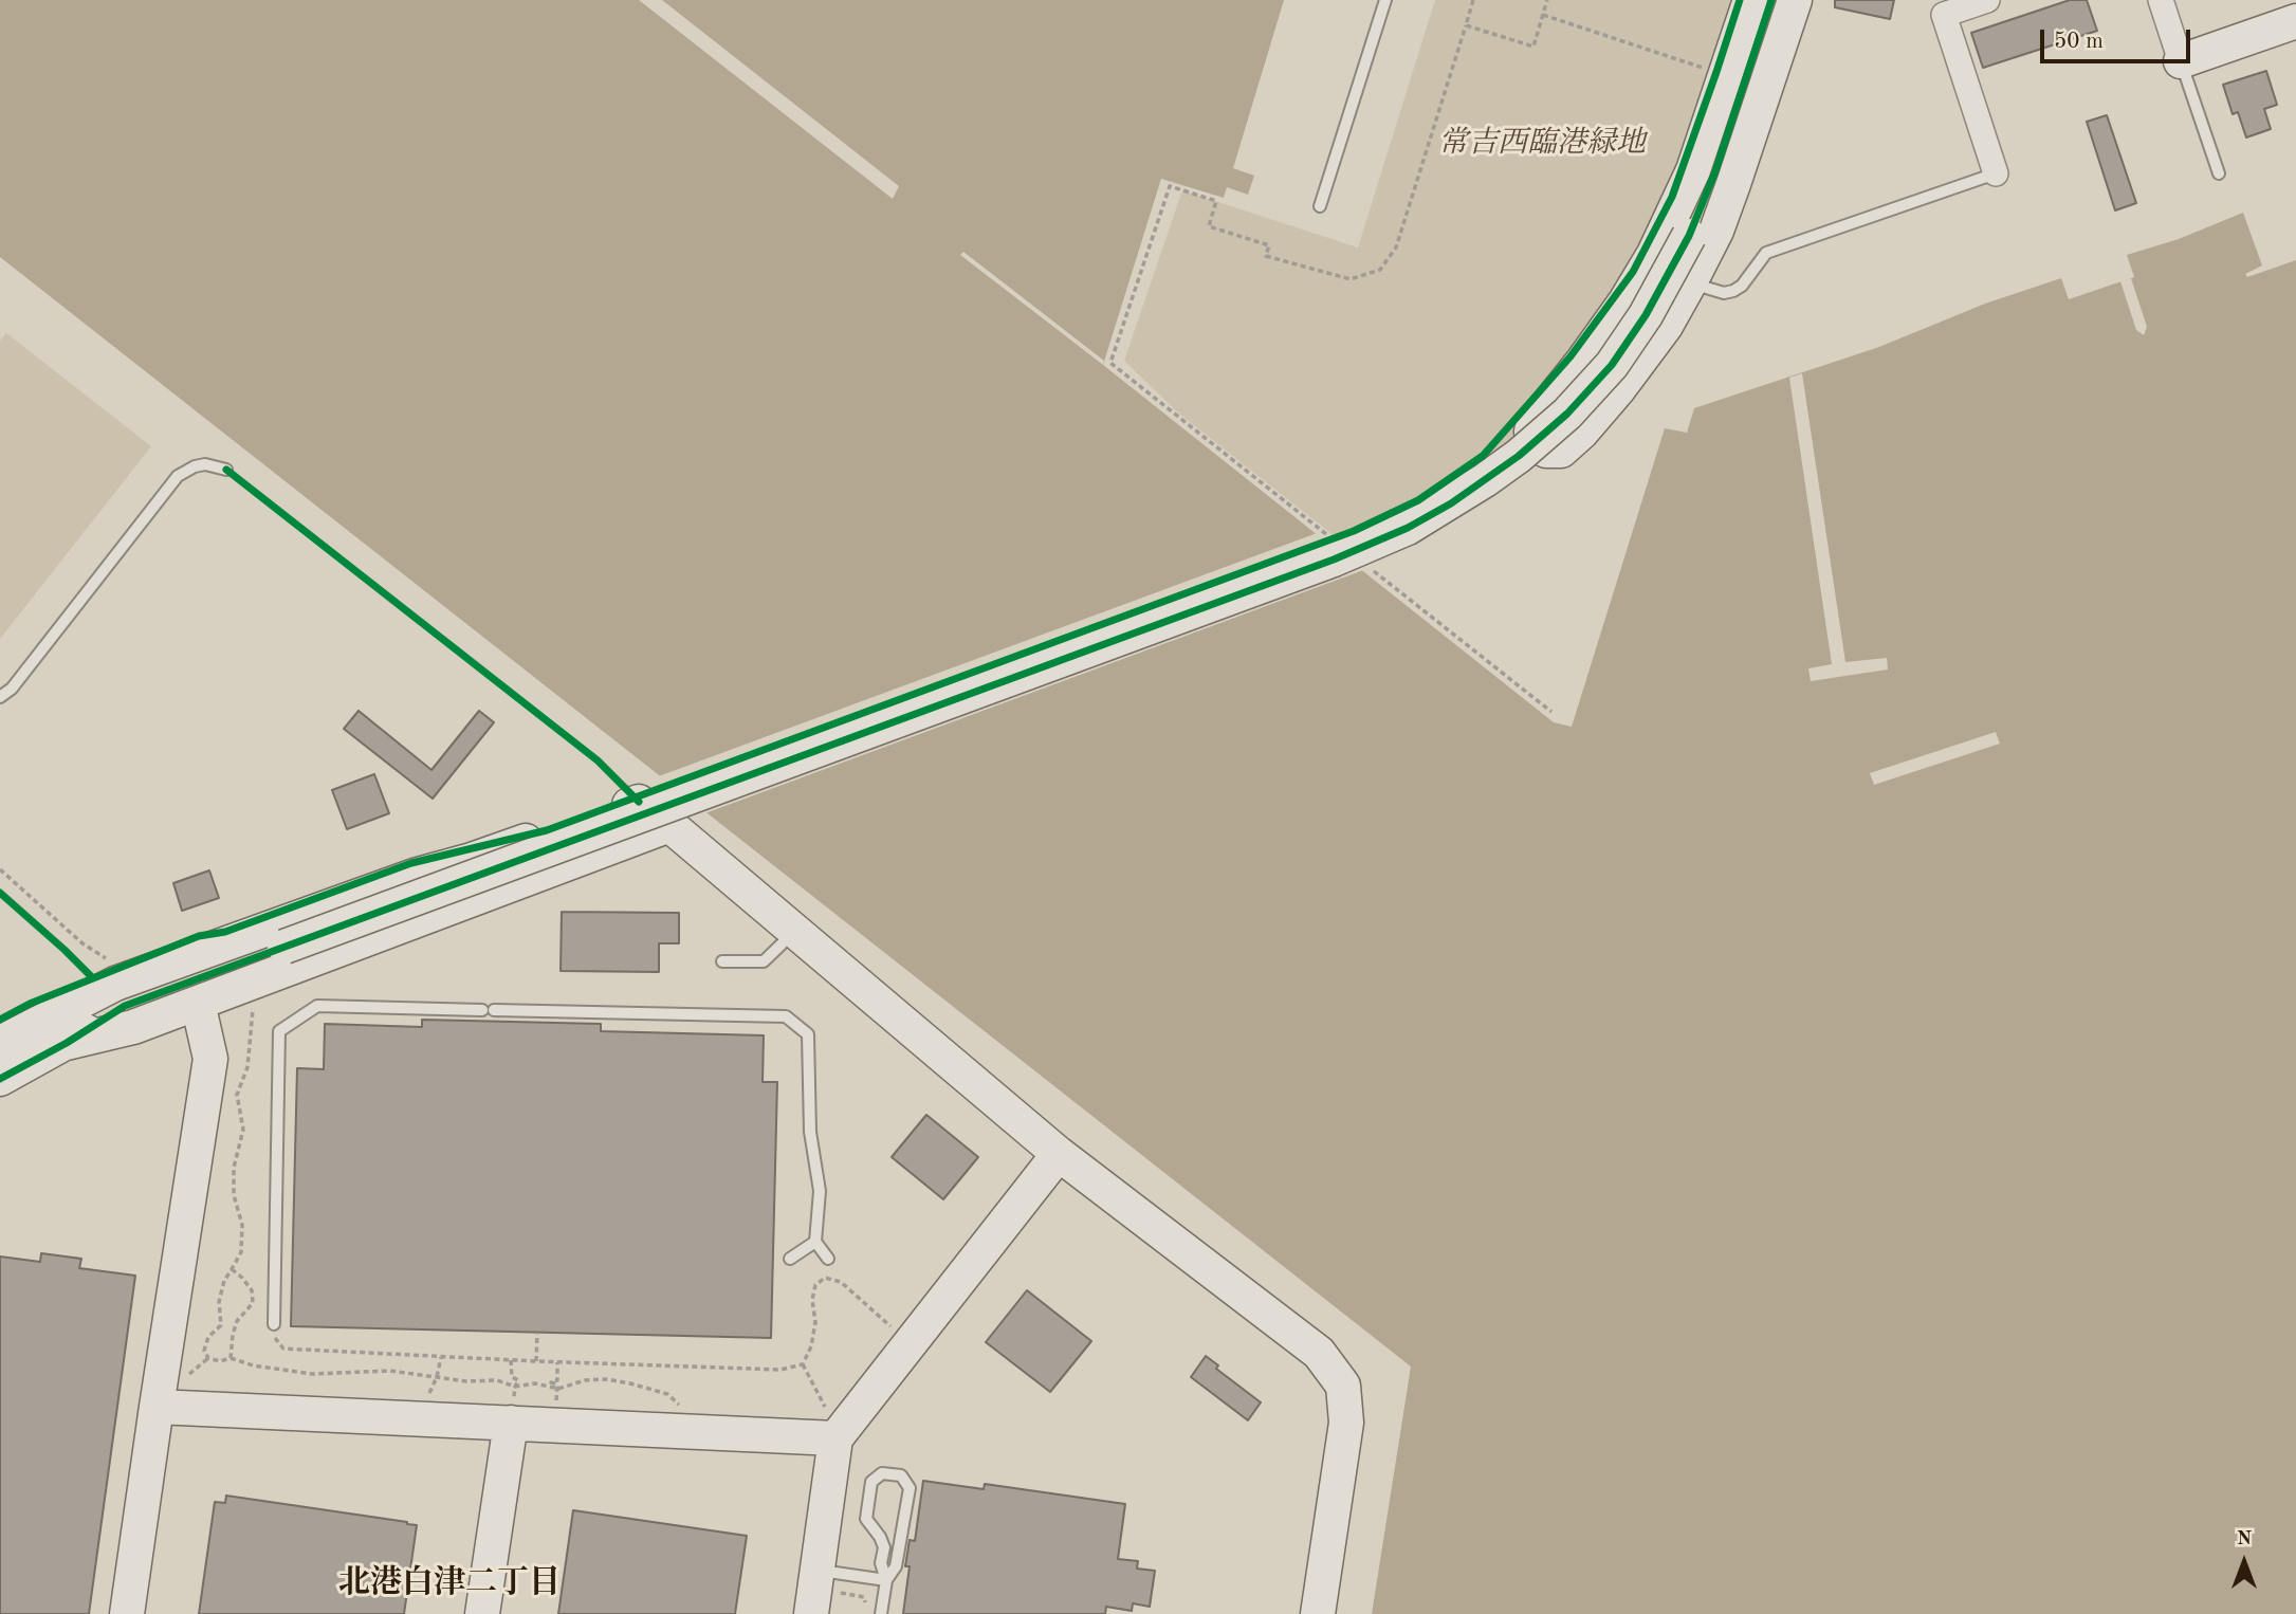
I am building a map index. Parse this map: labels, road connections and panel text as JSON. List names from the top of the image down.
{
  "districts": ["北港白津二丁目"],
  "parks": ["常吉西臨港緑地"],
  "scale_bar": "50 m",
  "north": "top"
}
